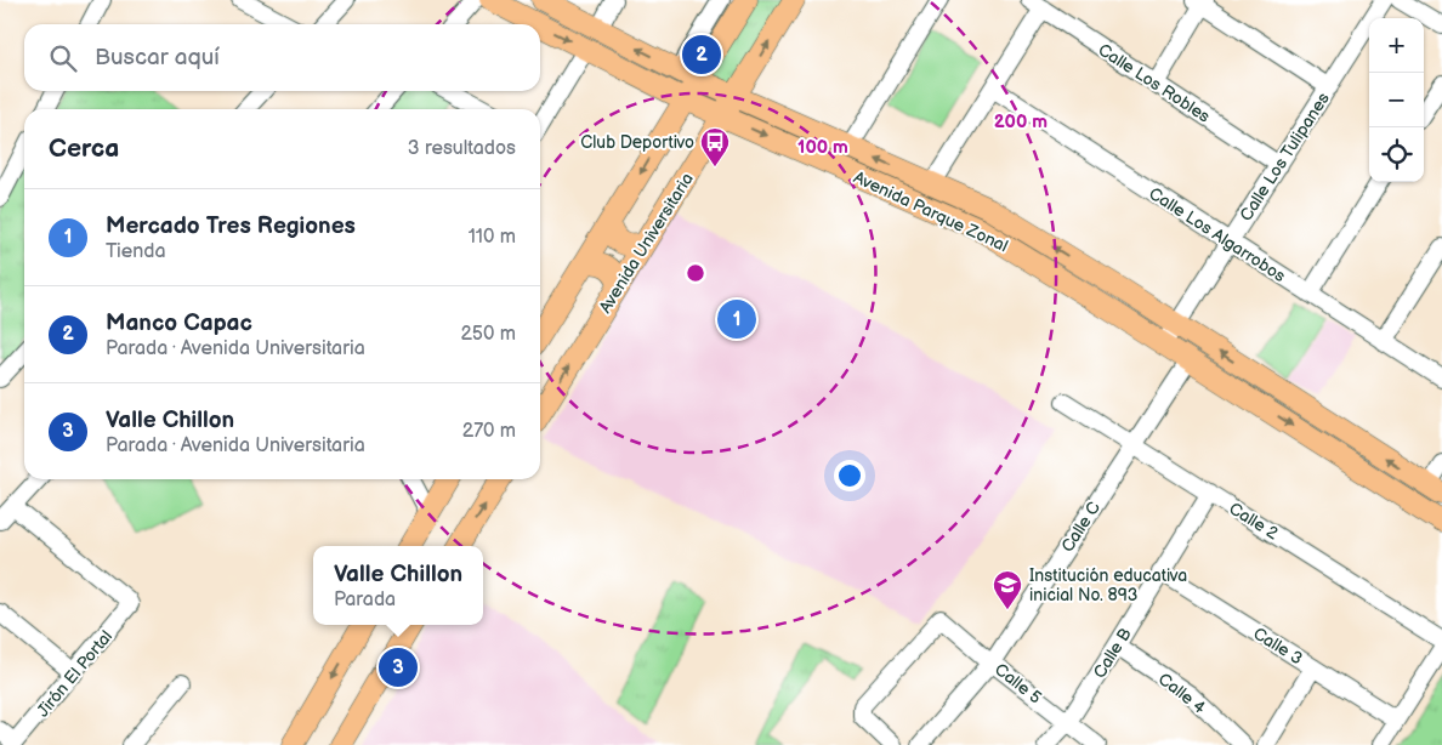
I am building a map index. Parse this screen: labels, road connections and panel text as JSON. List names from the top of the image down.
{
  "streets": {
    "main road": ["Avenida Parque Zonal", "Avenida Universitaria"],
    "street": [
      "Calle Los Robles",
      "Calle Los Tulipanes",
      "Calle Los Algarrobos",
      "Calle 2",
      "Calle C",
      "Calle 3",
      "Calle B",
      "Jirón El Portal",
      "Calle 5",
      "Calle 4"
    ]
  },
  "crossings": [
    ["Calle Los Robles", "Calle Los Tulipanes"],
    ["Calle Los Tulipanes", "Avenida Parque Zonal"],
    ["Calle Los Tulipanes", "Calle Los Algarrobos"],
    ["Avenida Parque Zonal", "Avenida Universitaria"],
    ["Avenida Parque Zonal", "Calle C"],
    ["Calle 2", "Calle C"],
    ["Calle 2", "Calle B"],
    ["Calle C", "Calle 5"],
    ["Calle 3", "Calle B"],
    ["Calle B", "Calle 5"],
    ["Calle B", "Calle 4"]
  ],
  "places": {
    "bus stop": ["Club Deportivo"],
    "school or university": ["Institución educativa inicial No. 893"]
  },
  "page": {
    "map_buttons": ["+", "−"],
    "search": "Buscar aquí",
    "pins": ["2", "1", "3"],
    "heading": ["Cerca", "3 resultados"],
    "list": [
      {
        "mark": "1",
        "name": "Mercado Tres Regiones",
        "note": "Tienda",
        "value": "110 m"
      },
      {
        "mark": "2",
        "name": "Manco Capac",
        "note": "Parada · Avenida Universitaria",
        "value": "250 m"
      },
      {
        "mark": "3",
        "name": "Valle Chillon",
        "note": "Parada · Avenida Universitaria",
        "value": "270 m"
      }
    ],
    "popup": ["Valle Chillon", "Parada"]
  },
  "rings": ["200 m", "100 m"]
}
